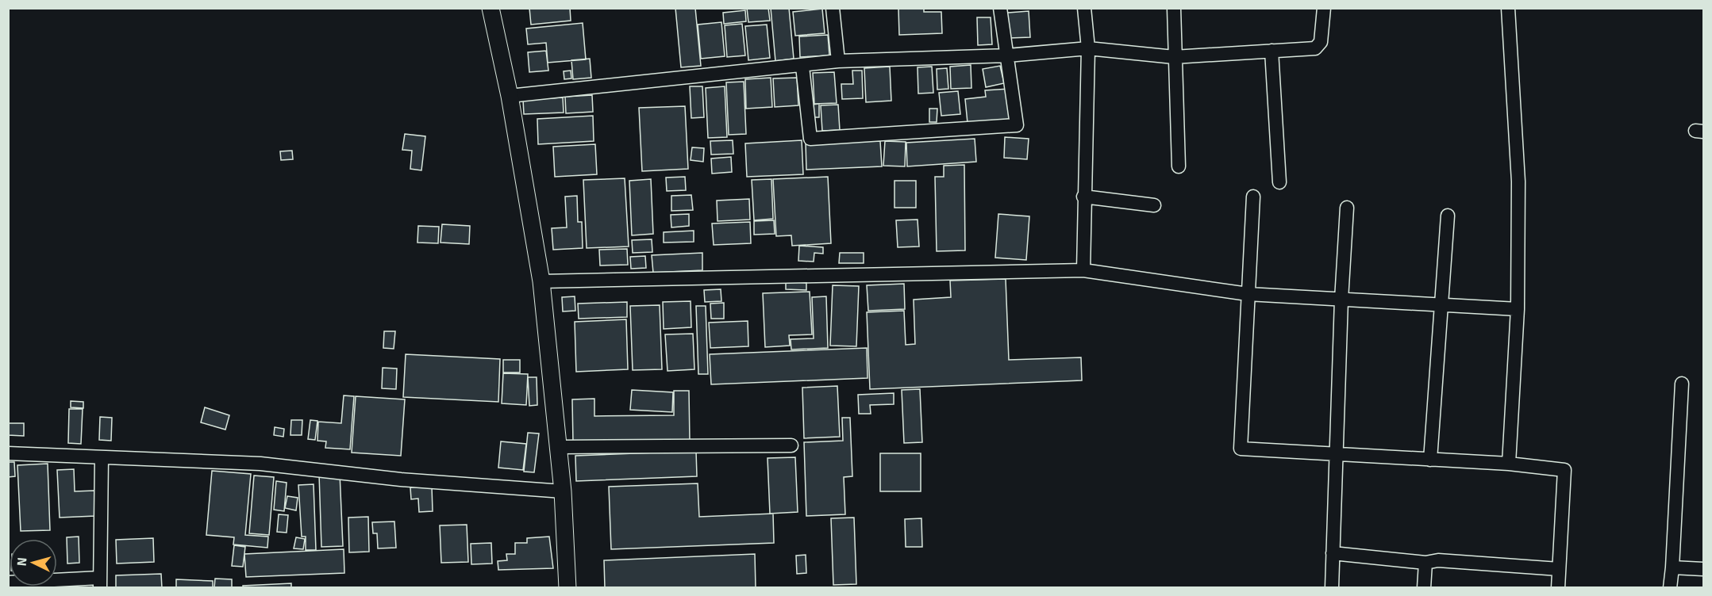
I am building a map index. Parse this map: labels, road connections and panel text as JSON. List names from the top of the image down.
{
  "north": "left"
}
